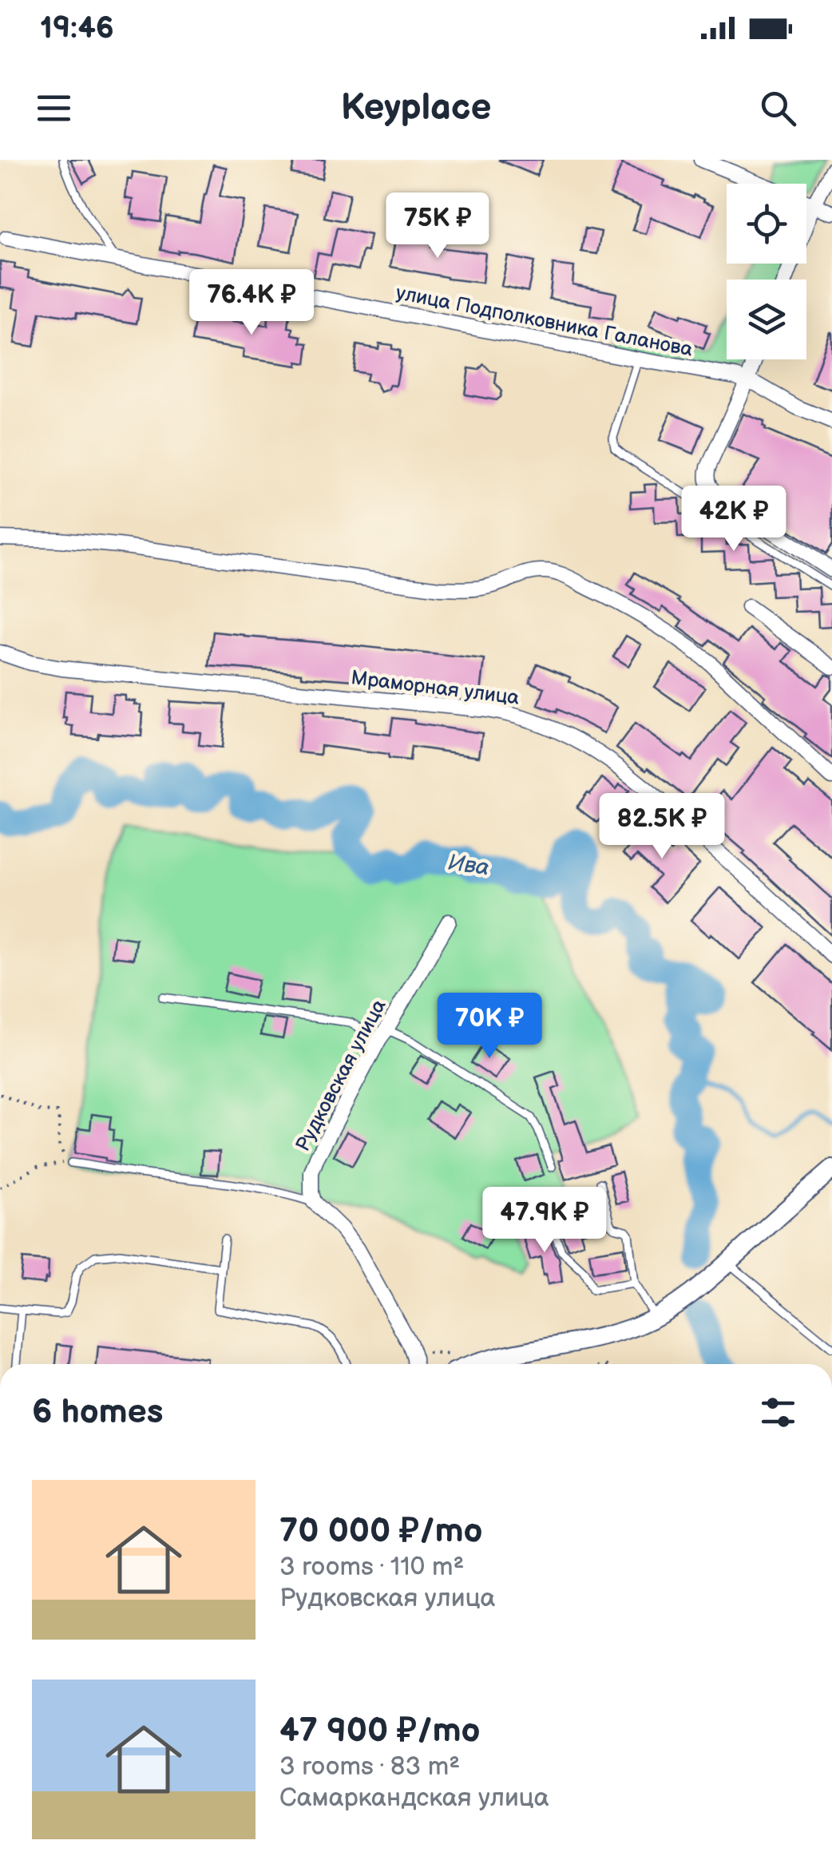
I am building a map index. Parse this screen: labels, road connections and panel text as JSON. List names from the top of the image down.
{
  "streets": {
    "street": ["улица Подполковника Галанова", "Мраморная улица", "Рудковская улица"]
  },
  "water": ["Ива"],
  "page": {
    "status": "19:46",
    "header": "Keyplace",
    "price": [
      "75K ₽",
      "76.4K ₽",
      "42K ₽",
      "82.5K ₽",
      "70K ₽",
      "47.9K ₽"
    ],
    "heading": "6 homes",
    "list": [
      {
        "name": "70 000 ₽/mo",
        "note": "3 rooms · 110 m² · Рудковская улица"
      },
      {
        "name": "47 900 ₽/mo",
        "note": "3 rooms · 83 m² · Самаркандская улица"
      }
    ]
  }
}
